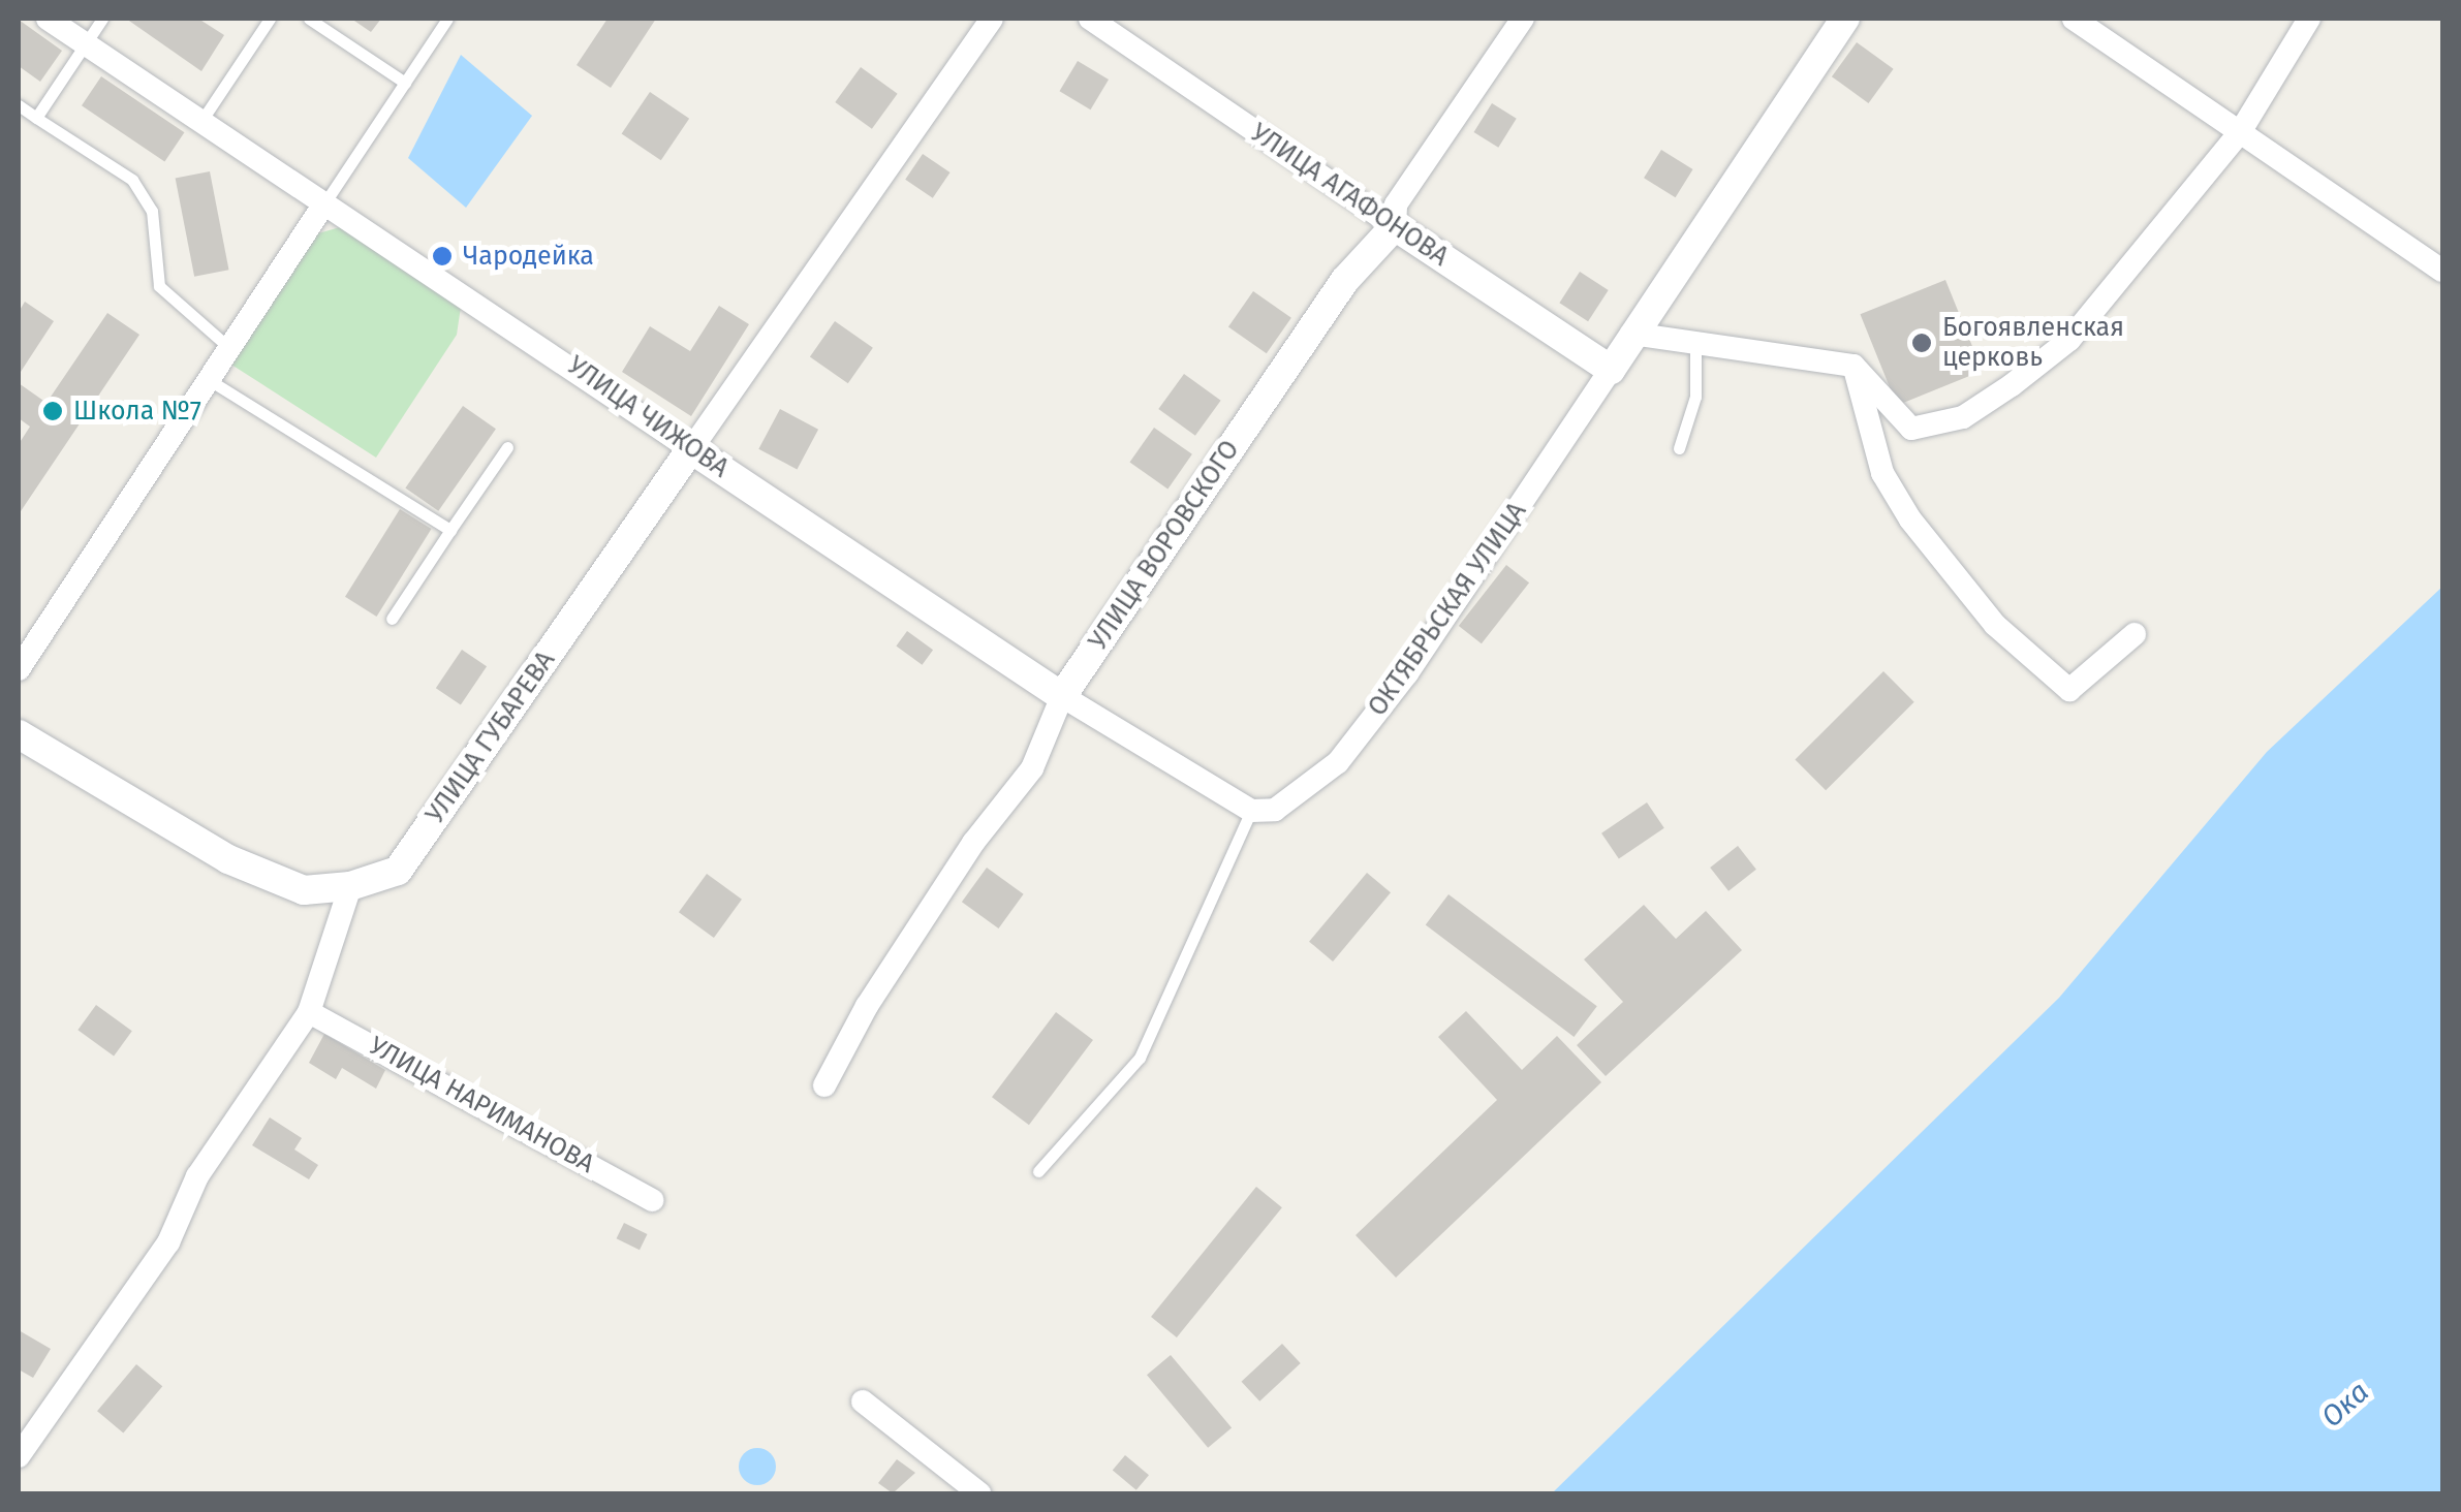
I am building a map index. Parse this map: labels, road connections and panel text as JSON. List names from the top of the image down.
{
  "streets": {
    "street": [
      "УЛИЦА АГАФОНОВА",
      "УЛИЦА ЧИЖОВА",
      "УЛИЦА ВОРОВСКОГО",
      "ОКТЯБРЬСКАЯ УЛИЦА",
      "УЛИЦА ГУБАРЕВА",
      "УЛИЦА НАРИМАНОВА"
    ]
  },
  "crossings": [
    ["УЛИЦА АГАФОНОВА", "УЛИЦА ВОРОВСКОГО"],
    ["УЛИЦА АГАФОНОВА", "ОКТЯБРЬСКАЯ УЛИЦА"],
    ["УЛИЦА ЧИЖОВА", "УЛИЦА ВОРОВСКОГО"],
    ["УЛИЦА ЧИЖОВА", "ОКТЯБРЬСКАЯ УЛИЦА"],
    ["УЛИЦА ЧИЖОВА", "УЛИЦА ГУБАРЕВА"]
  ],
  "water": ["Ока"],
  "places": ["Чародейка", "Богоявленская церковь", "Школа №7"]
}
